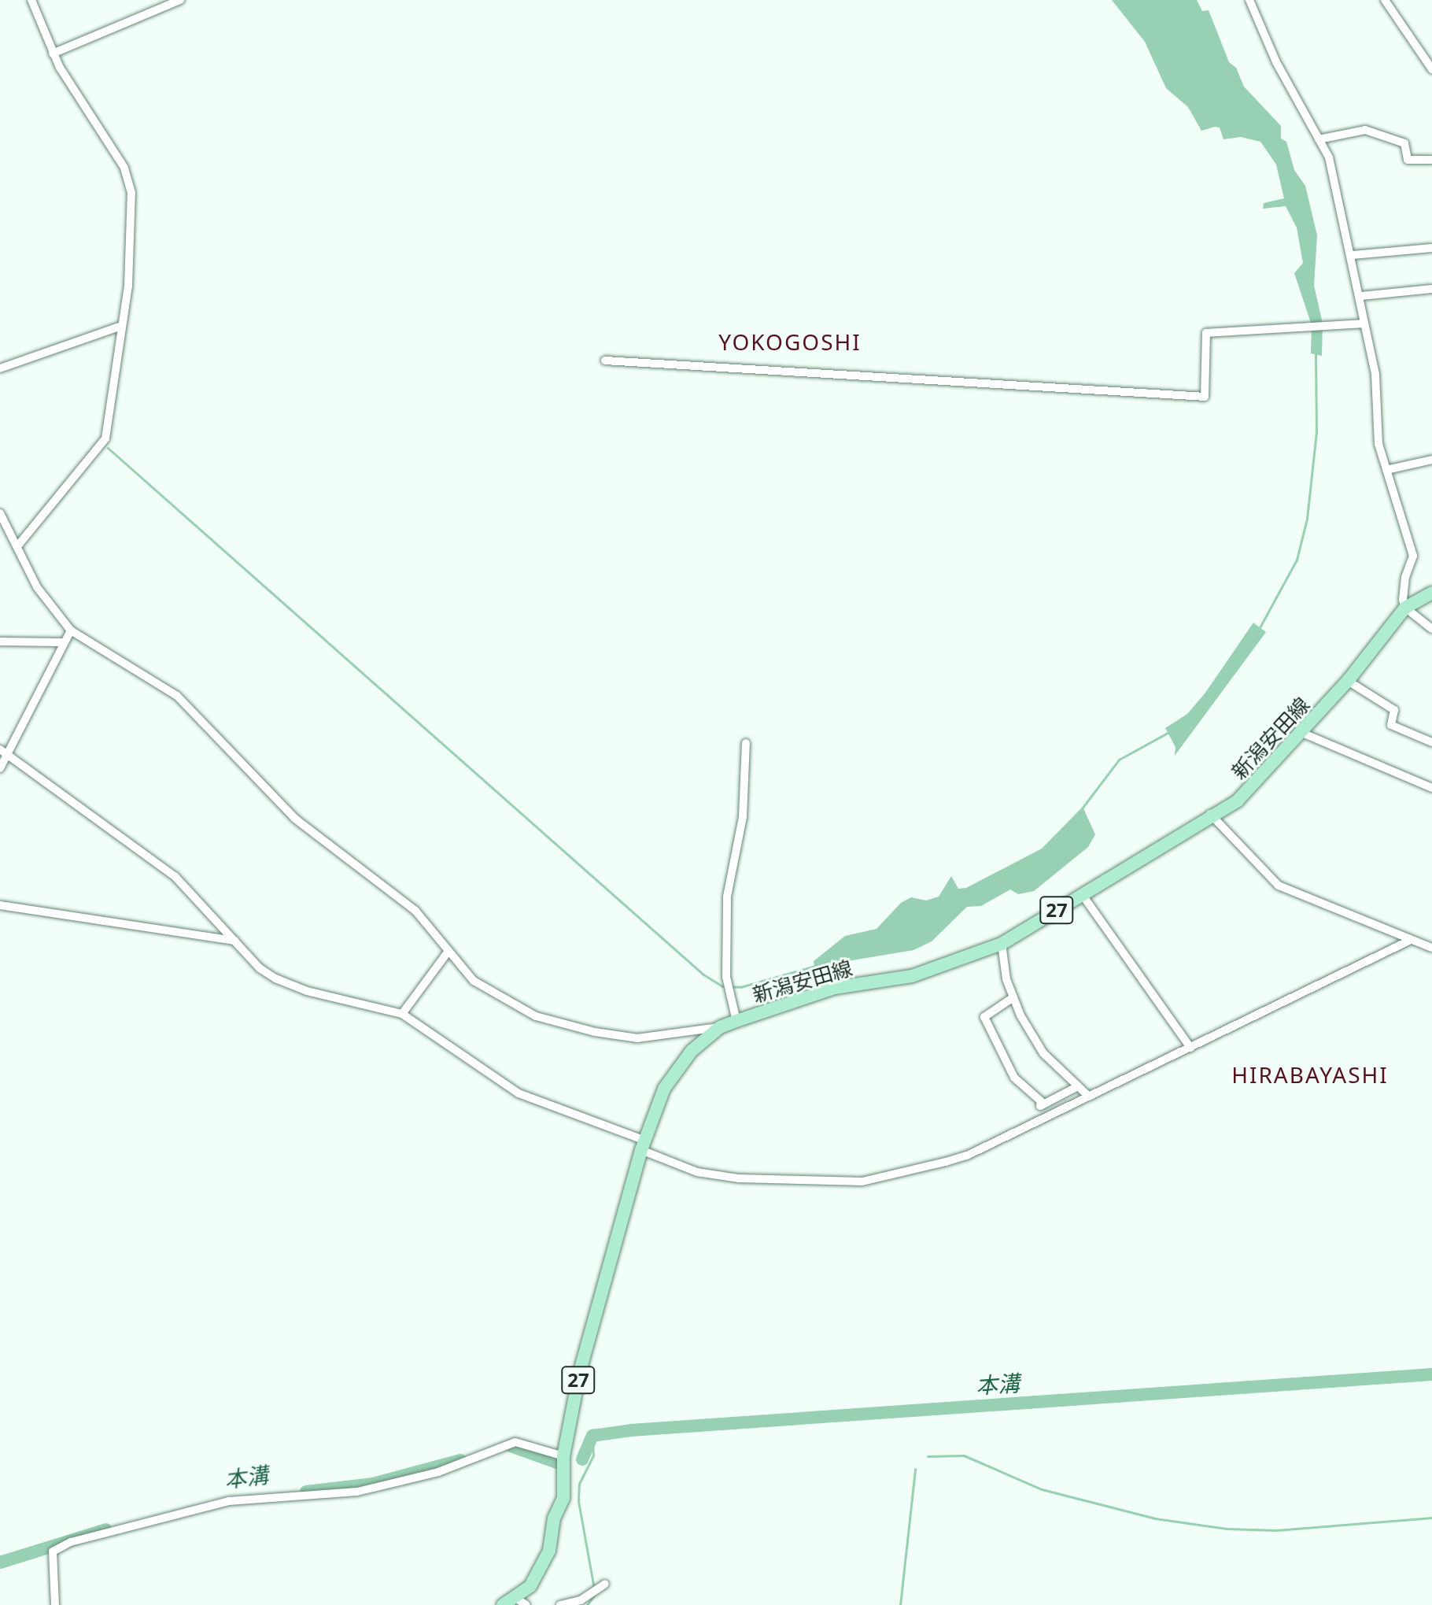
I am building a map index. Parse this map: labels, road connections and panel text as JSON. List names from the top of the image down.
{
  "streets": {
    "main road": ["新潟安田線", "27"]
  },
  "districts": ["YOKOGOSHI", "HIRABAYASHI"],
  "water": ["本溝"]
}
